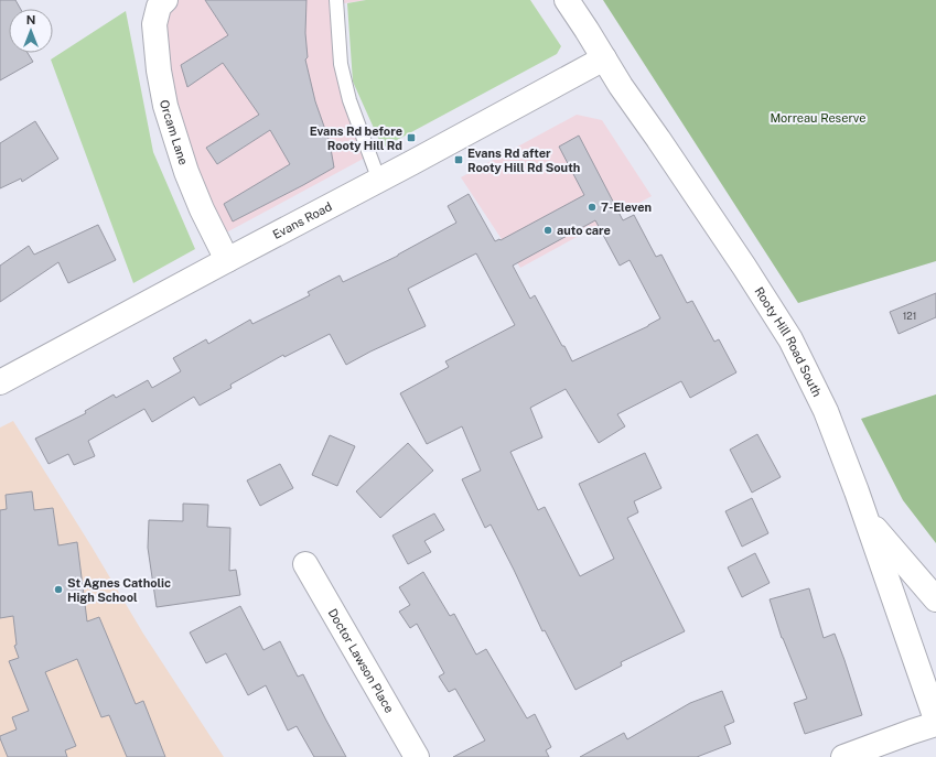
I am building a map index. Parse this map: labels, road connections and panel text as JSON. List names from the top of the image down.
{
  "streets": {
    "street": [
      "Orcam Lane",
      "Evans Road",
      "Rooty Hill Road South",
      "Doctor Lawson Place"
    ]
  },
  "crossings": [
    ["Orcam Lane", "Evans Road"],
    ["Evans Road", "Rooty Hill Road South"]
  ],
  "parks": ["Morreau Reserve"],
  "places": {
    "transit": ["Evans Rd before Rooty Hill Rd", "Evans Rd after Rooty Hill Rd South"],
    "other": ["7-Eleven", "auto care", "St Agnes Catholic High School"]
  },
  "house_numbers": ["121"],
  "north": "top"
}
